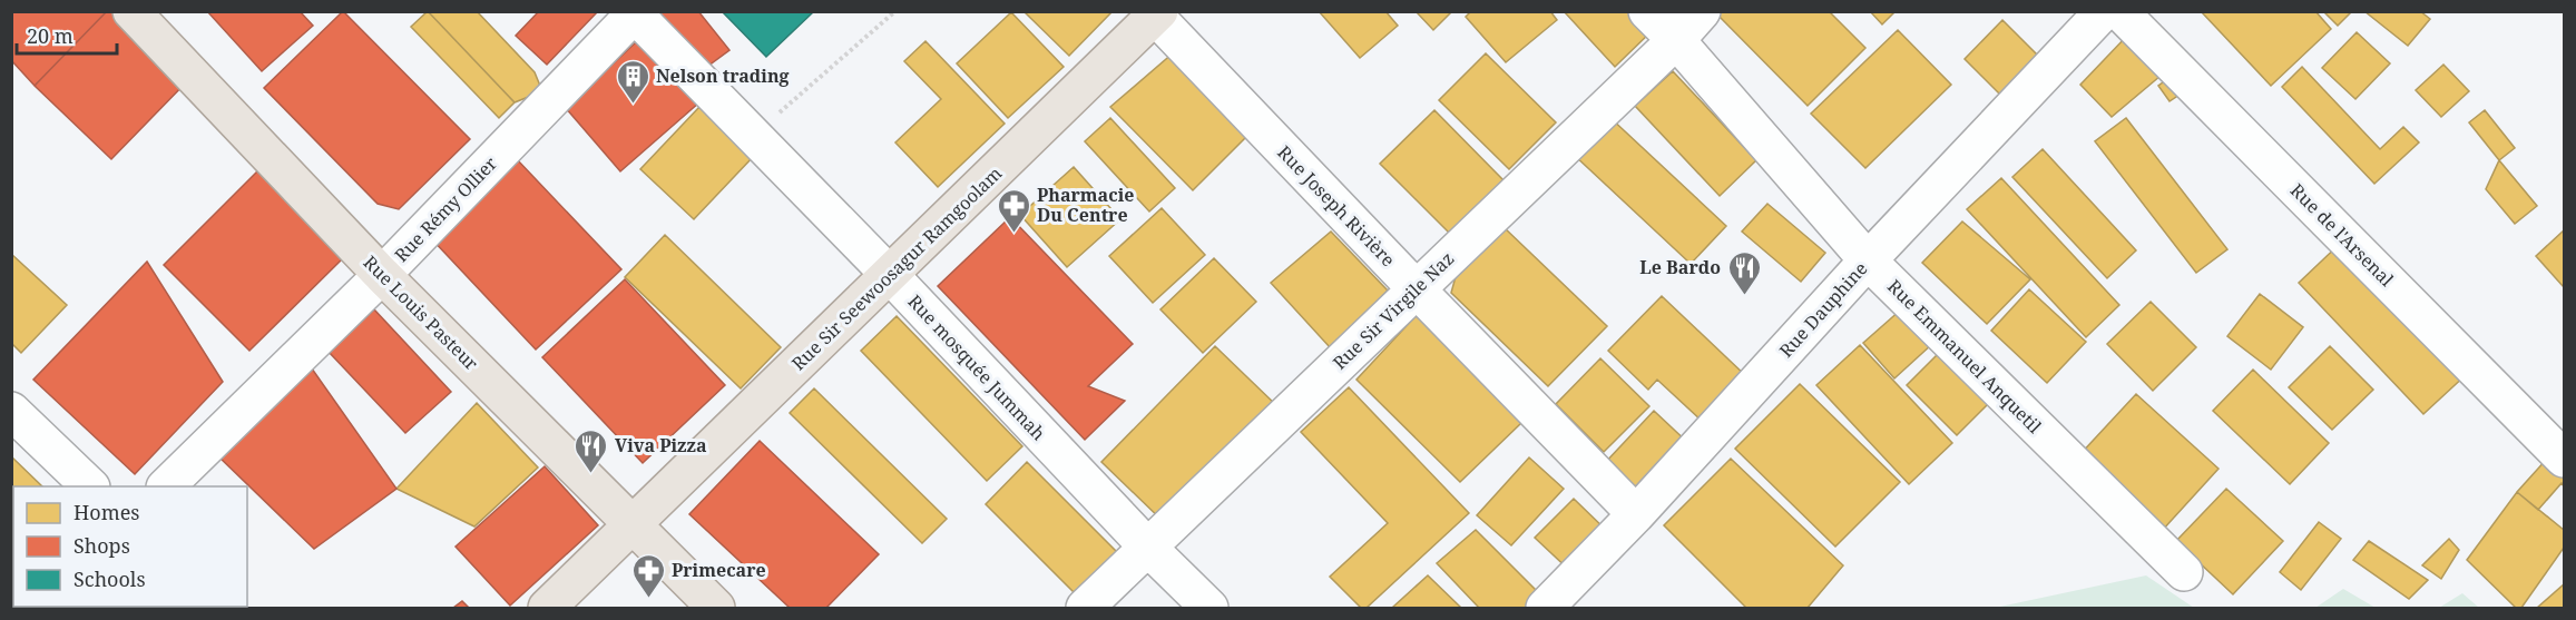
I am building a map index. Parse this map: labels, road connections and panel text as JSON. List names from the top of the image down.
{
  "streets": {
    "main road": ["Rue Sir Seewoosagur Ramgoolam", "Rue Louis Pasteur"],
    "street": [
      "Rue Joseph Rivière",
      "Rue Rémy Ollier",
      "Rue de l'Arsenal",
      "Rue Dauphine",
      "Rue Sir Virgile Naz",
      "Rue Emmanuel Anquetil",
      "Rue mosquée Jummah"
    ]
  },
  "crossings": [
    ["Rue Joseph Rivière", "Rue Sir Seewoosagur Ramgoolam"],
    ["Rue Joseph Rivière", "Rue Dauphine"],
    ["Rue Joseph Rivière", "Rue Sir Virgile Naz"],
    ["Rue Rémy Ollier", "Rue Louis Pasteur"],
    ["Rue Rémy Ollier", "Rue mosquée Jummah"],
    ["Rue Sir Seewoosagur Ramgoolam", "Rue Louis Pasteur"],
    ["Rue Sir Seewoosagur Ramgoolam", "Rue mosquée Jummah"],
    ["Rue Dauphine", "Rue Emmanuel Anquetil"],
    ["Rue Sir Virgile Naz", "Rue Emmanuel Anquetil"],
    ["Rue Sir Virgile Naz", "Rue mosquée Jummah"]
  ],
  "places": {
    "building": ["Nelson trading"],
    "pharmacy": ["Pharmacie Du Centre", "Primecare"],
    "restaurant": ["Le Bardo", "Viva Pizza"]
  },
  "legend": ["Homes", "Shops", "Schools"],
  "scale_bar": "20 m"
}
